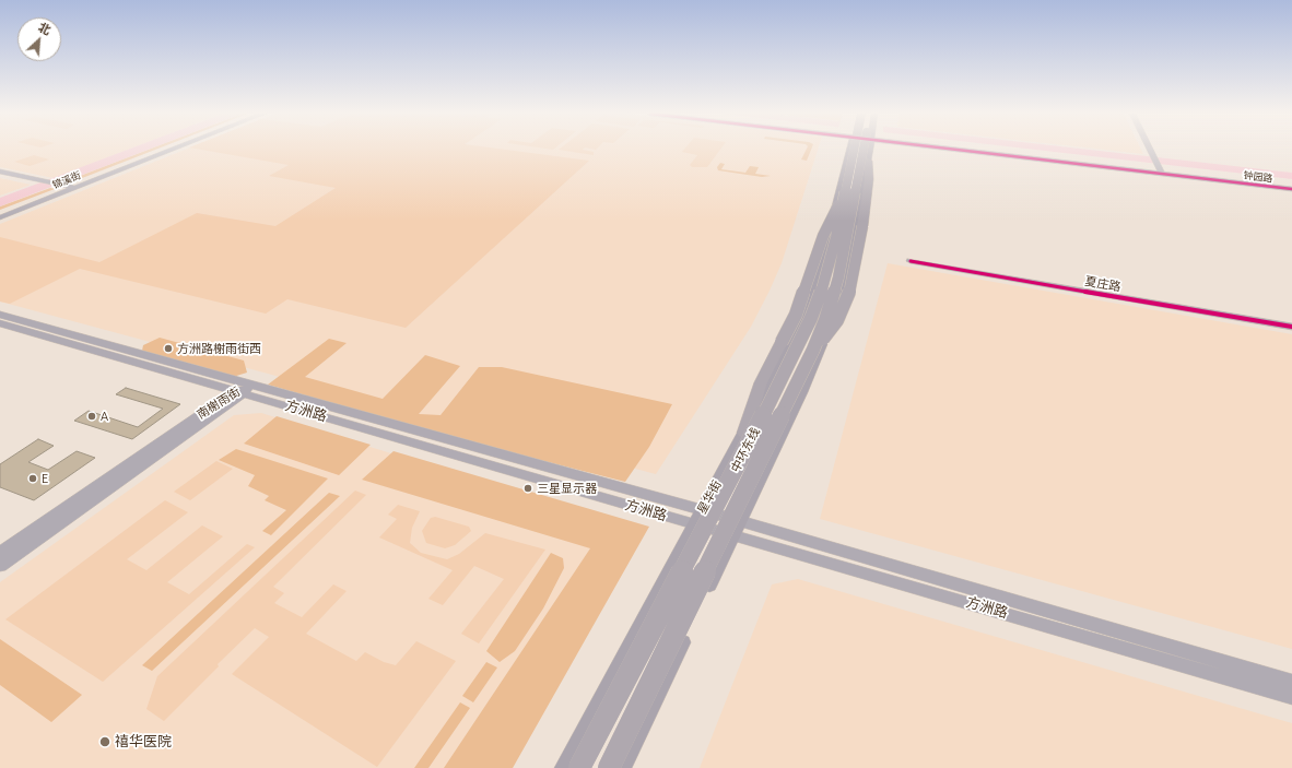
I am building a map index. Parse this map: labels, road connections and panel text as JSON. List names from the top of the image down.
{
  "streets": {
    "highway": ["中环东线"],
    "main road": [
      "钟园路",
      "锦溪街",
      "夏庄路",
      "南榭雨街",
      "方洲路",
      "星华街"
    ]
  },
  "crossings": [
    ["南榭雨街", "方洲路"],
    ["方洲路", "星华街"]
  ],
  "places": [
    "方洲路榭雨街西",
    "A",
    "E",
    "三星显示器",
    "禧华医院"
  ],
  "north": "top right"
}
